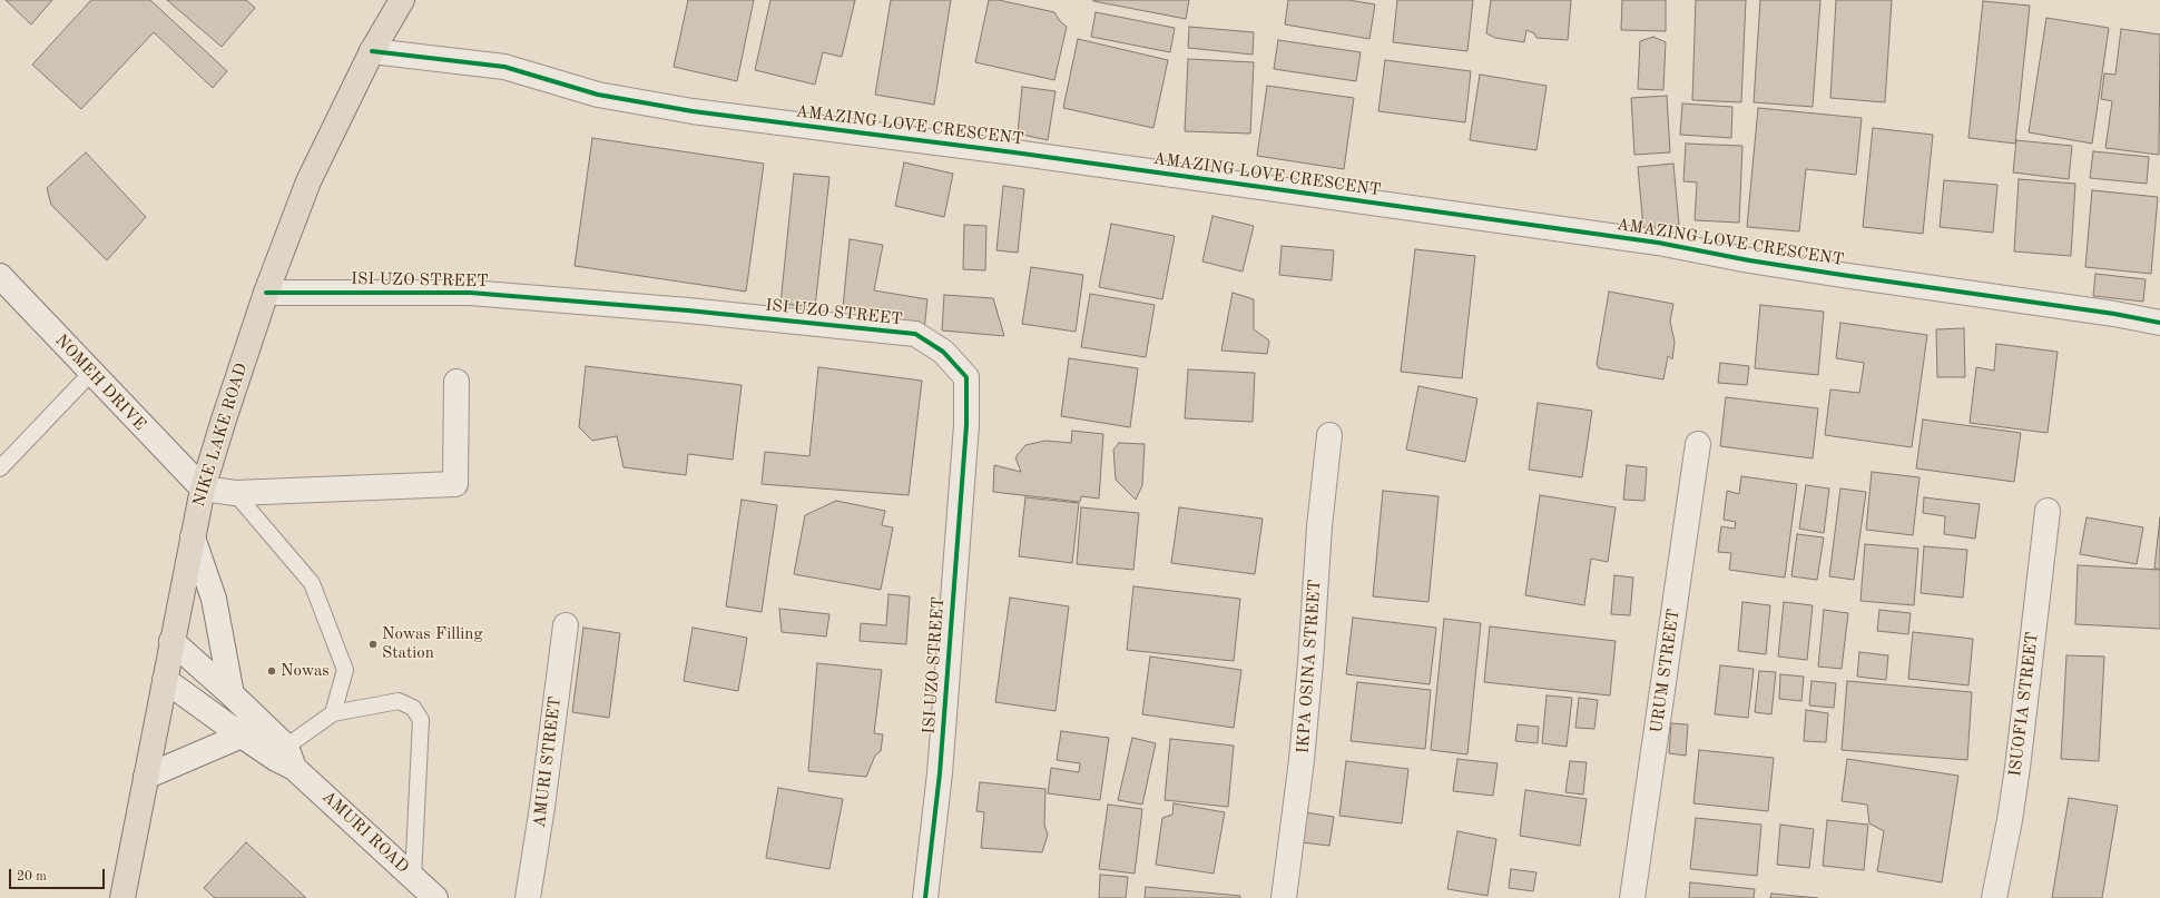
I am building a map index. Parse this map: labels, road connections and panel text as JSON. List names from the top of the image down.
{
  "streets": {
    "main road": ["NIKE LAKE ROAD"],
    "street": [
      "AMAZING LOVE CRESCENT",
      "ISI UZO STREET",
      "NOMEH DRIVE",
      "IKPA OSINA STREET",
      "URUM STREET",
      "ISUOFIA STREET",
      "AMURI STREET",
      "AMURI ROAD"
    ]
  },
  "crossings": [
    ["AMAZING LOVE CRESCENT", "NIKE LAKE ROAD"],
    ["ISI UZO STREET", "NIKE LAKE ROAD"],
    ["NOMEH DRIVE", "NIKE LAKE ROAD"],
    ["NIKE LAKE ROAD", "AMURI ROAD"]
  ],
  "places": ["Nowas Filling Station", "Nowas"],
  "scale_bar": "20 m"
}
